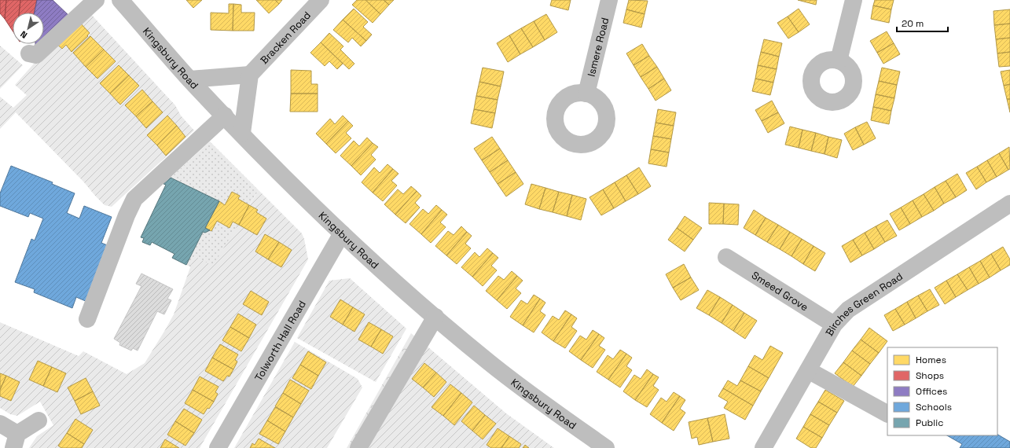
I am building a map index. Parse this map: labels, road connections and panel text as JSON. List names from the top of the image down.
{
  "streets": {
    "street": [
      "Bracken Road",
      "Ismere Road",
      "Kingsbury Road",
      "Smeed Grove",
      "Birches Green Road",
      "Tolworth Hall Road"
    ]
  },
  "crossings": [
    ["Kingsbury Road", "Tolworth Hall Road"],
    ["Smeed Grove", "Birches Green Road"]
  ],
  "legend": [
    "Homes",
    "Shops",
    "Offices",
    "Schools",
    "Public"
  ],
  "scale_bar": "20 m",
  "north": "bottom left"
}
